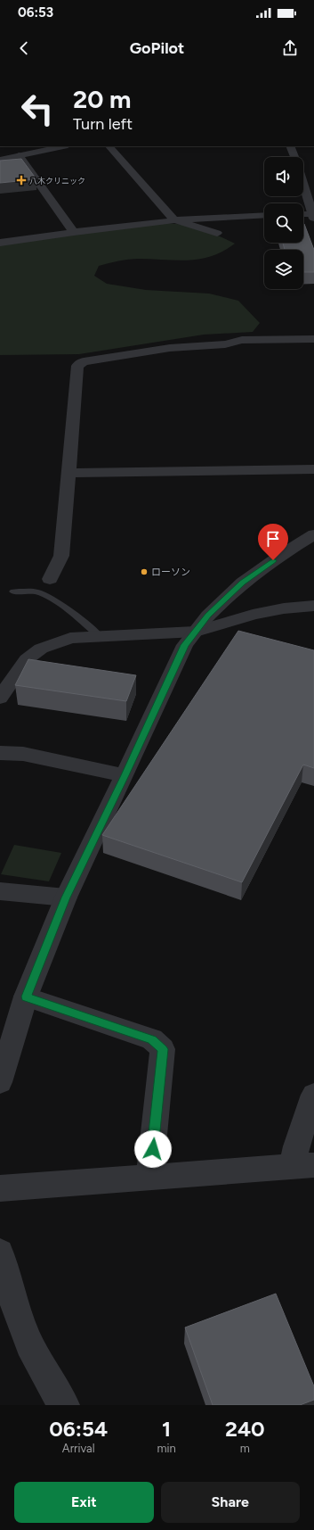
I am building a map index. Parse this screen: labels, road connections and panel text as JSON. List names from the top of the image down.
{
  "places": {
    "health": ["八木クリニック"],
    "other": ["ローソン"]
  },
  "page": {
    "status": "06:53",
    "header": "GoPilot",
    "turn": ["20 m", "Turn left"],
    "eta": [
      "06:54",
      "Arrival",
      "1",
      "min",
      "240",
      "m"
    ],
    "buttons": ["Exit", "Share"]
  }
}
